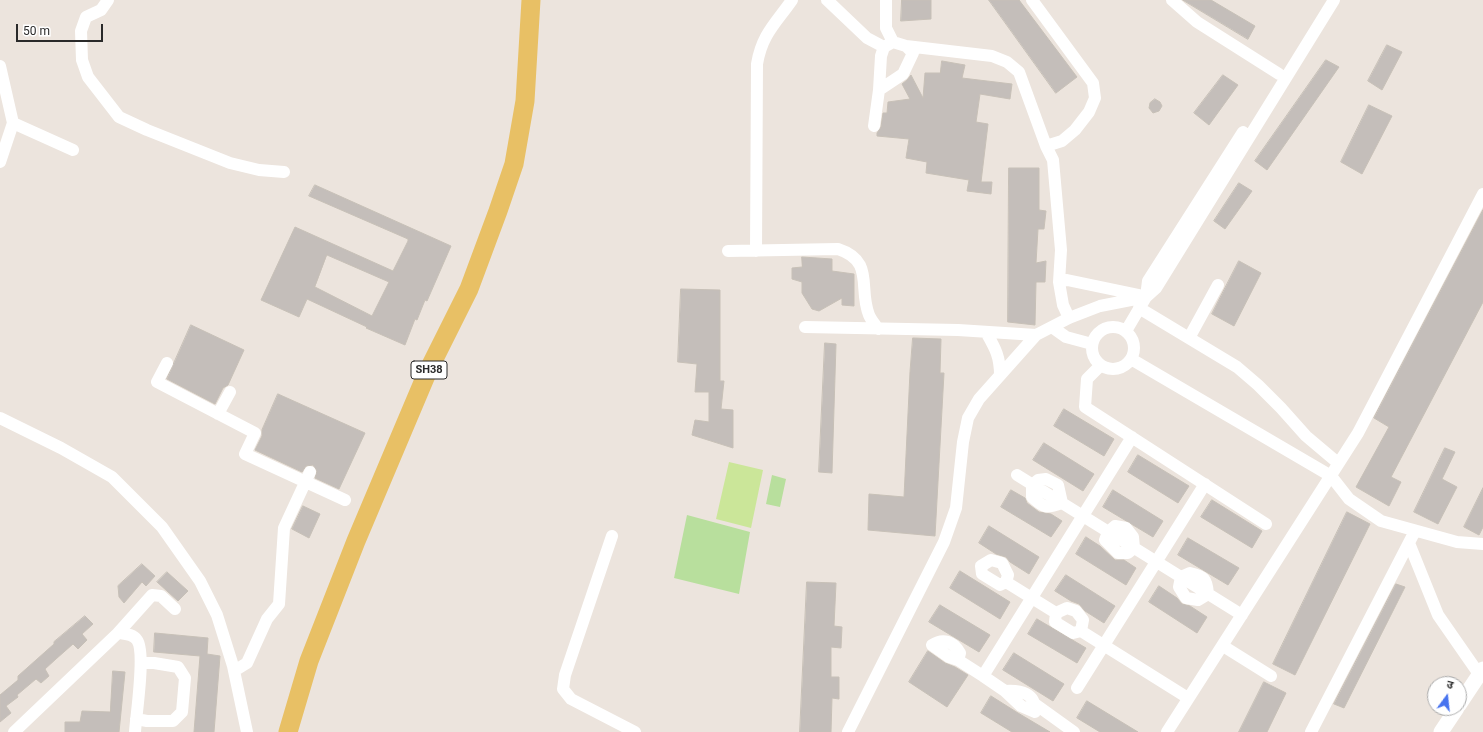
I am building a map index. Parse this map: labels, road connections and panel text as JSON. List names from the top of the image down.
{
  "streets": {
    "main road": ["SH38"]
  },
  "scale_bar": "50 m",
  "north": "top"
}
